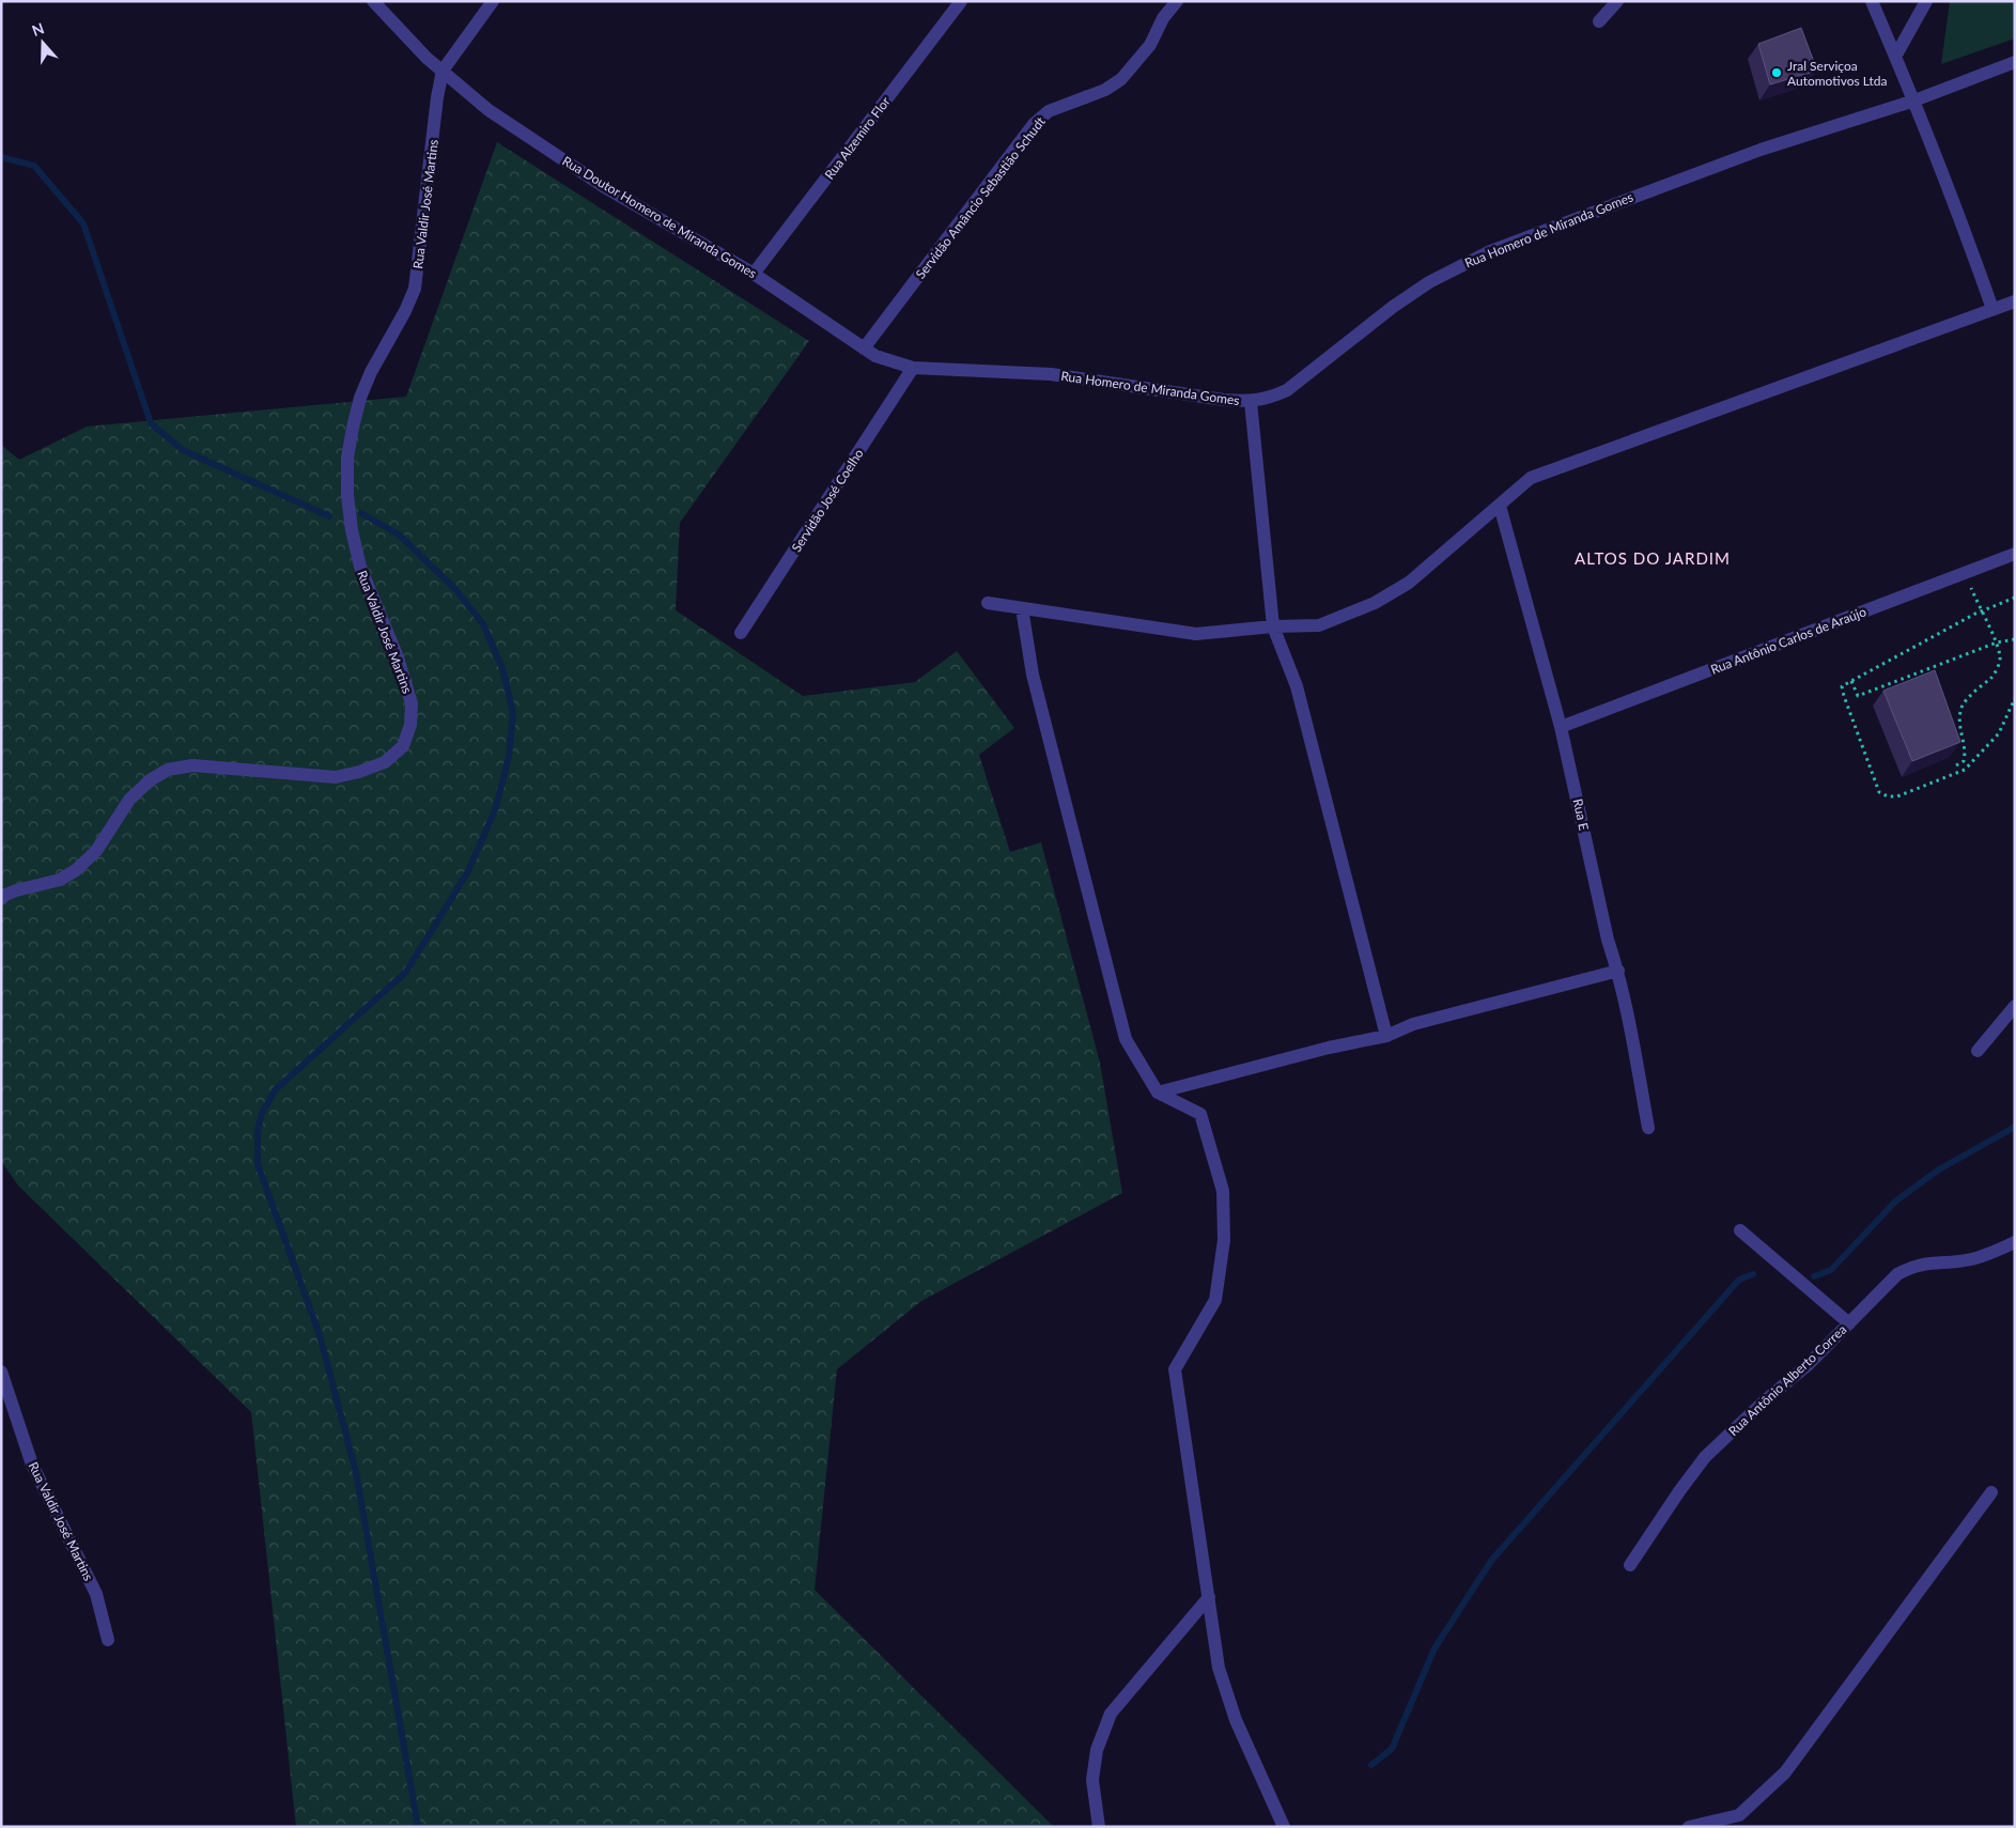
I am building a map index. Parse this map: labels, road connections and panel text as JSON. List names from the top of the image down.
{
  "streets": {
    "street": [
      "Rua Alzemiro Flor",
      "Servidão Amâncio Sebastião Schudt",
      "Rua Valdir José Martins",
      "Rua Doutor Homero de Miranda Gomes",
      "Rua Homero de Miranda Gomes",
      "Servidão José Coelho",
      "Rua Antônio Carlos de Araújo",
      "Rua E",
      "Rua Antônio Alberto Correa"
    ]
  },
  "crossings": [
    ["Rua Alzemiro Flor", "Rua Doutor Homero de Miranda Gomes"],
    ["Servidão Amâncio Sebastião Schudt", "Rua Doutor Homero de Miranda Gomes"],
    ["Rua Valdir José Martins", "Rua Doutor Homero de Miranda Gomes"],
    ["Rua Doutor Homero de Miranda Gomes", "Rua Homero de Miranda Gomes"],
    ["Rua Doutor Homero de Miranda Gomes", "Servidão José Coelho"],
    ["Rua Homero de Miranda Gomes", "Servidão José Coelho"],
    ["Rua Antônio Carlos de Araújo", "Rua E"]
  ],
  "districts": ["ALTOS DO JARDIM"],
  "places": ["Jral Serviçoa Automotivos Ltda"],
  "north": "top"
}
